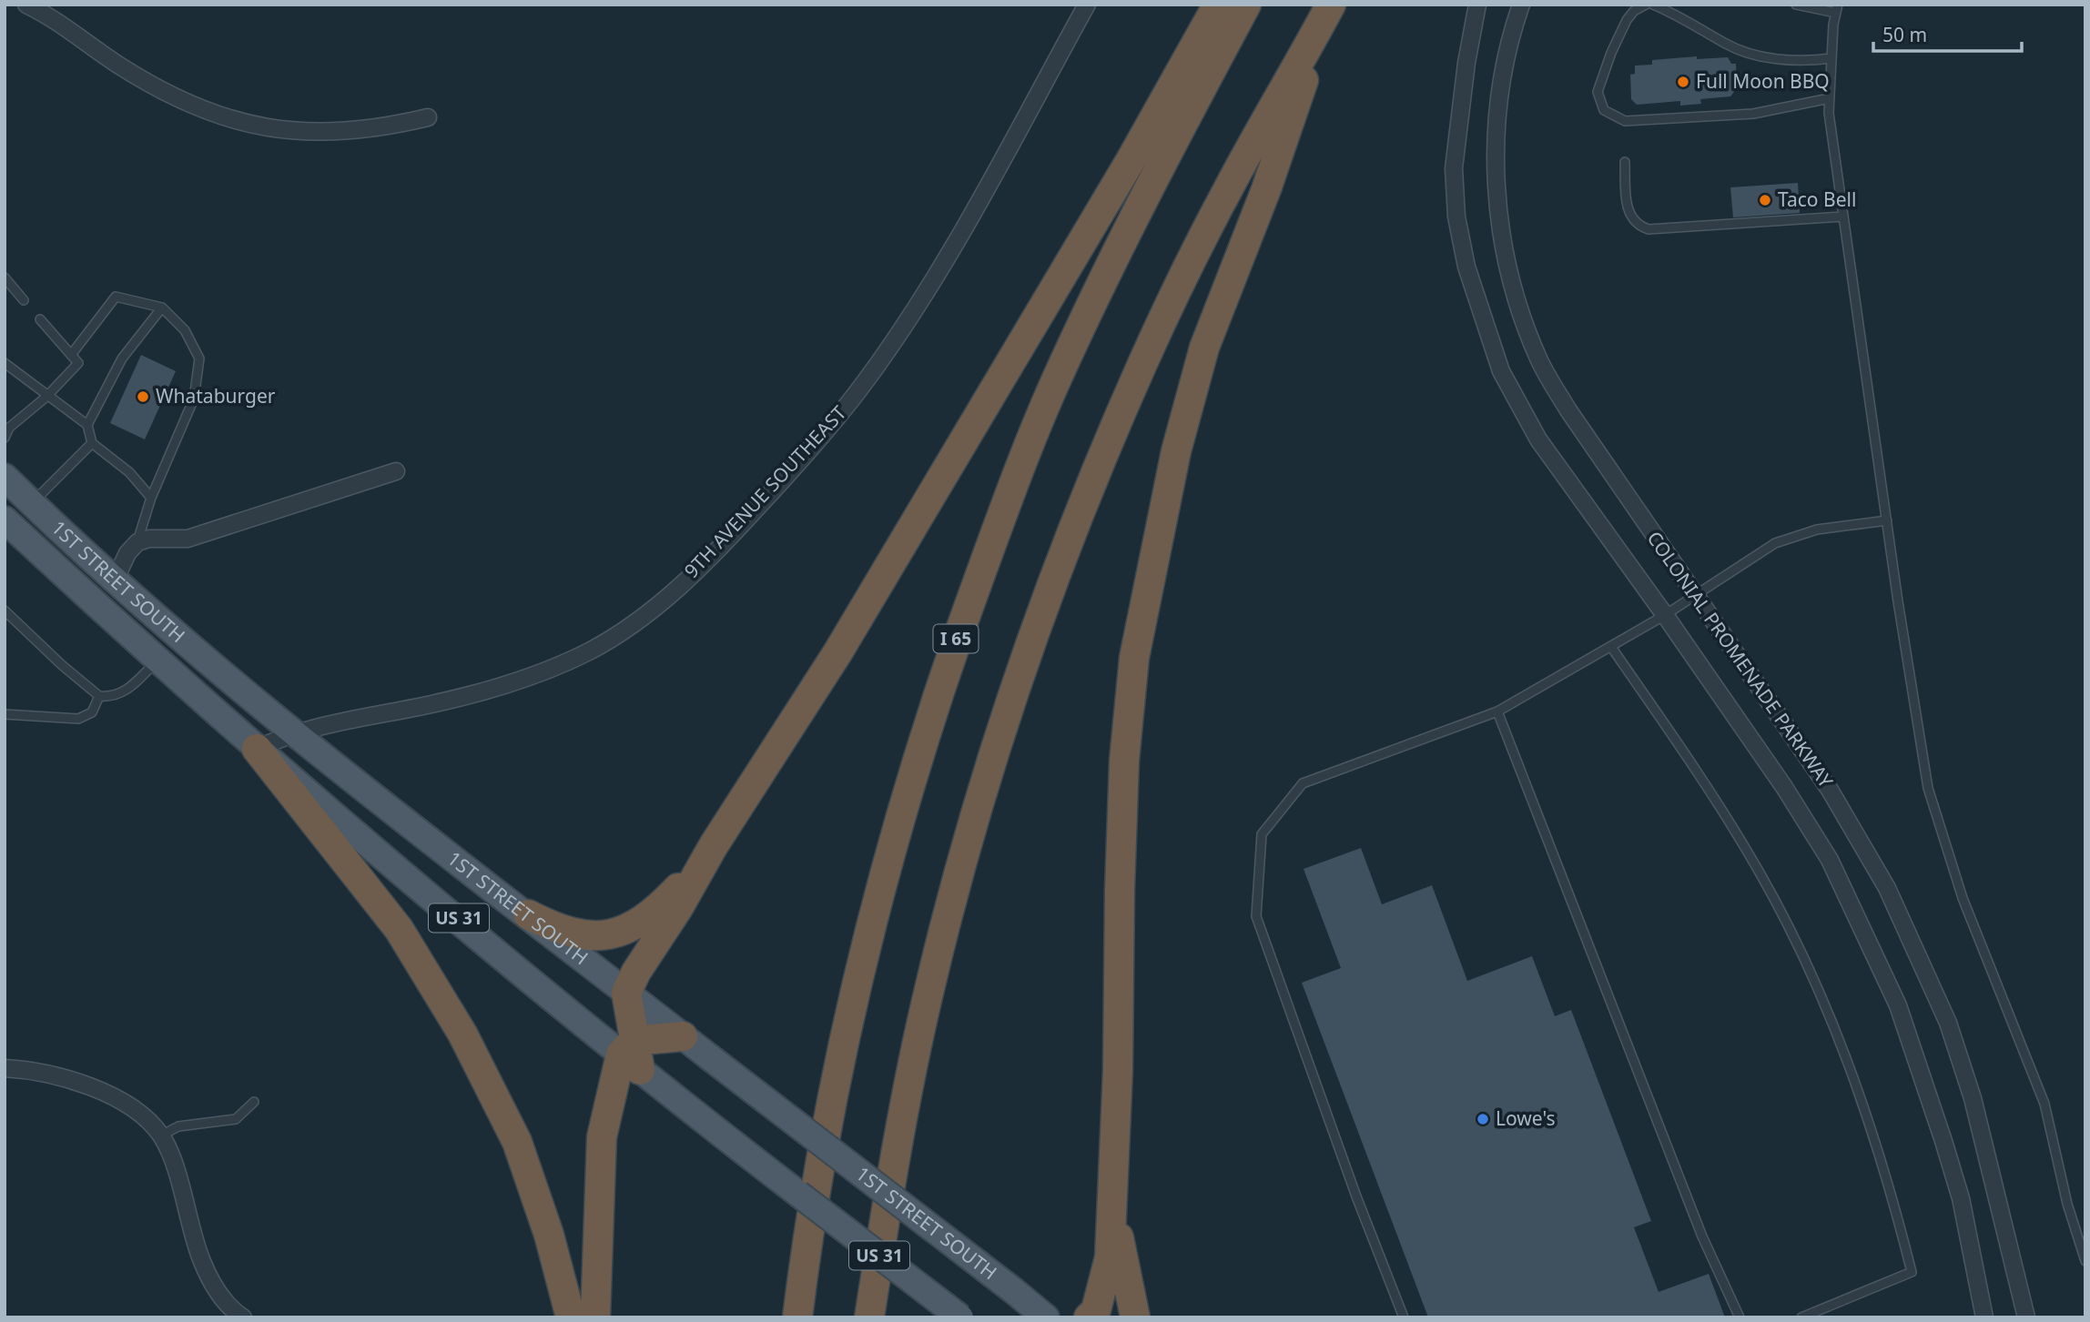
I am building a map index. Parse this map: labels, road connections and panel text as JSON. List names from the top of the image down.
{
  "streets": {
    "highway": ["I 65"],
    "main road": ["1ST STREET SOUTH", "US 31"],
    "street": ["9TH AVENUE SOUTHEAST", "COLONIAL PROMENADE PARKWAY"]
  },
  "crossings": [
    ["9TH AVENUE SOUTHEAST", "1ST STREET SOUTH"]
  ],
  "places": [
    "Full Moon BBQ",
    "Taco Bell",
    "Whataburger",
    "Lowe's"
  ],
  "scale_bar": "50 m"
}
